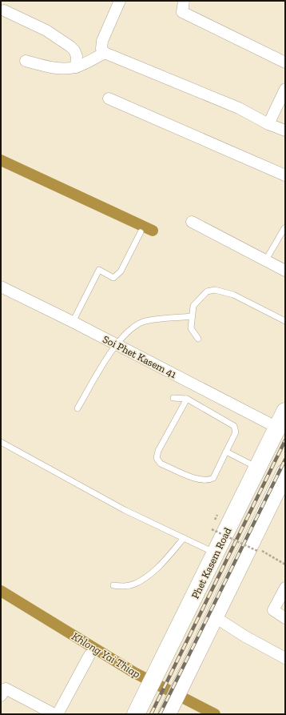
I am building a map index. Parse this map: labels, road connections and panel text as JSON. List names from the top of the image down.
{
  "streets": {
    "main road": ["Phet Kasem Road"],
    "street": ["Soi Phet Kasem 41"]
  },
  "crossings": [
    ["Soi Phet Kasem 41", "Phet Kasem Road"]
  ],
  "water": ["Khlong Yai Thiap"]
}
